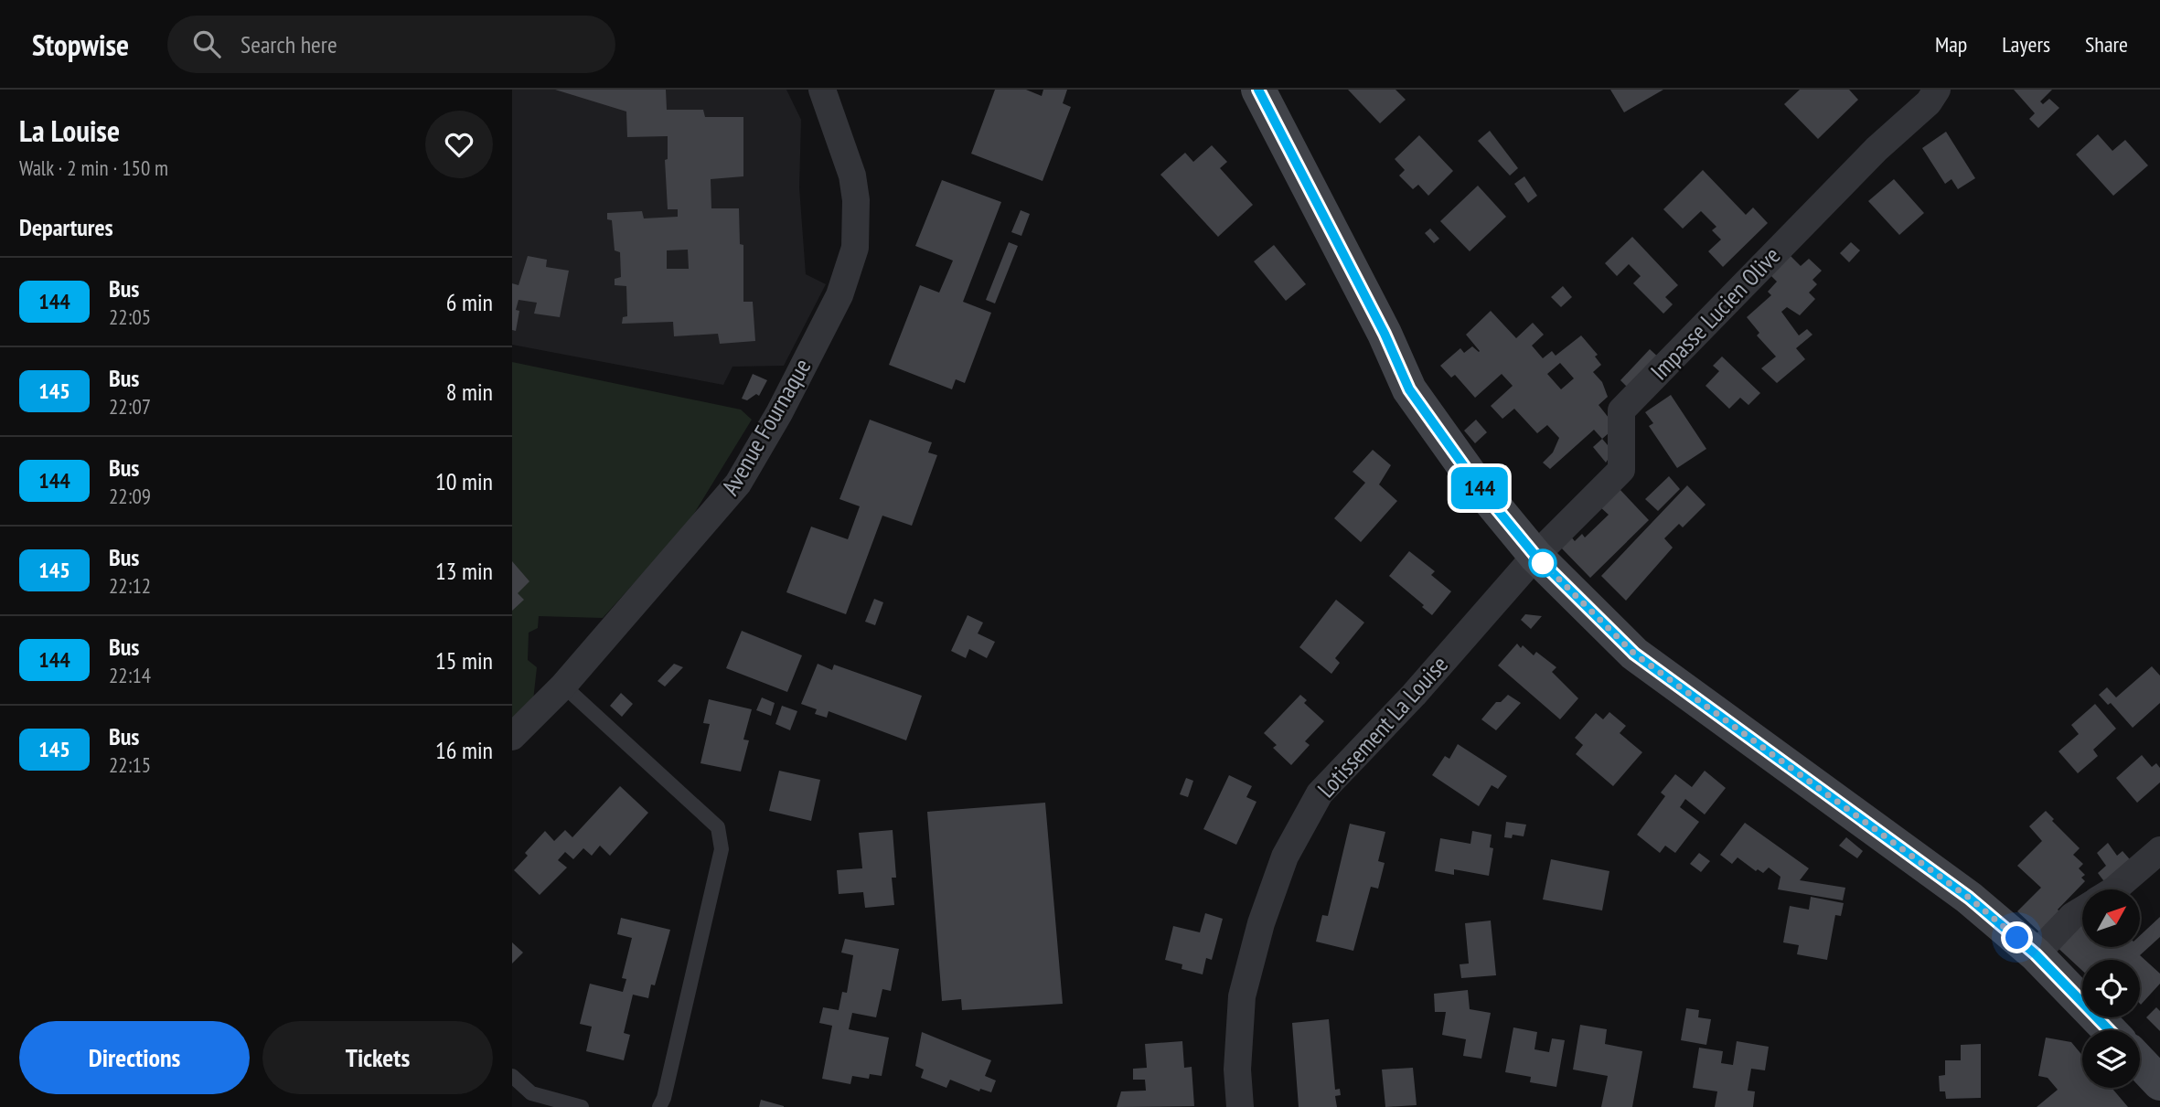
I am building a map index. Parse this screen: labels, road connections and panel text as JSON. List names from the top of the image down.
{
  "streets": {
    "street": ["Impasse Lucien Olive", "Avenue Fournaque", "Lotissement La Louise"]
  },
  "crossings": [
    ["Impasse Lucien Olive", "Lotissement La Louise"]
  ],
  "lines": ["bus line 144"],
  "north": "top right",
  "page": {
    "header": "Stopwise",
    "search": "Search here",
    "nav": ["Map", "Layers", "Share"],
    "heading": [
      ["La Louise", "Walk · 2 min · 150 m"],
      "Departures"
    ],
    "on_map": "144",
    "list": [
      {
        "mark": "144",
        "name": "Bus",
        "note": "22:05",
        "value": "6 min"
      },
      {
        "mark": "145",
        "name": "Bus",
        "note": "22:07",
        "value": "8 min"
      },
      {
        "mark": "144",
        "name": "Bus",
        "note": "22:09",
        "value": "10 min"
      },
      {
        "mark": "145",
        "name": "Bus",
        "note": "22:12",
        "value": "13 min"
      },
      {
        "mark": "144",
        "name": "Bus",
        "note": "22:14",
        "value": "15 min"
      },
      {
        "mark": "145",
        "name": "Bus",
        "note": "22:15",
        "value": "16 min"
      }
    ],
    "buttons": ["Directions", "Tickets"]
  }
}
